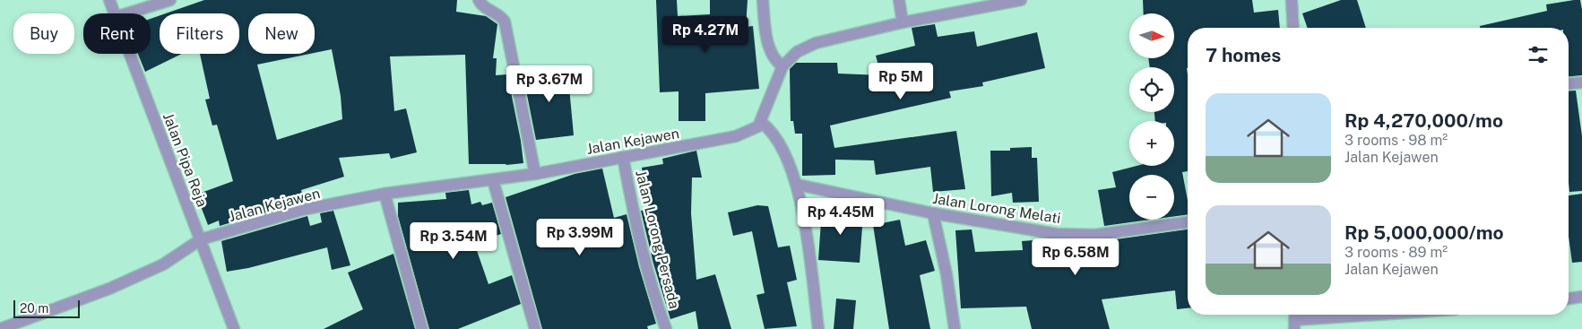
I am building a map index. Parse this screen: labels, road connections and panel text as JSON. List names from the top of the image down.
{
  "streets": {
    "street": [
      "Jalan Kejawen",
      "Jalan Pipa Reja",
      "Jalan Lorong Melati",
      "Jalan Lorong Persada"
    ]
  },
  "crossings": [
    ["Jalan Kejawen", "Jalan Pipa Reja"],
    ["Jalan Kejawen", "Jalan Lorong Persada"]
  ],
  "scale_bar": "20 m",
  "north": "right",
  "page": {
    "map_buttons": ["+", "−"],
    "chip": [
      "Buy",
      "Rent",
      "Filters",
      "New"
    ],
    "price": [
      "Rp 4.27M",
      "Rp 5M",
      "Rp 3.67M",
      "Rp 4.45M",
      "Rp 3.99M",
      "Rp 3.54M",
      "Rp 6.58M"
    ],
    "heading": "7 homes",
    "list": [
      {
        "name": "Rp 4,270,000/mo",
        "note": "3 rooms · 98 m² · Jalan Kejawen"
      },
      {
        "name": "Rp 5,000,000/mo",
        "note": "3 rooms · 89 m² · Jalan Kejawen"
      }
    ],
    "scale": "20 m"
  }
}
